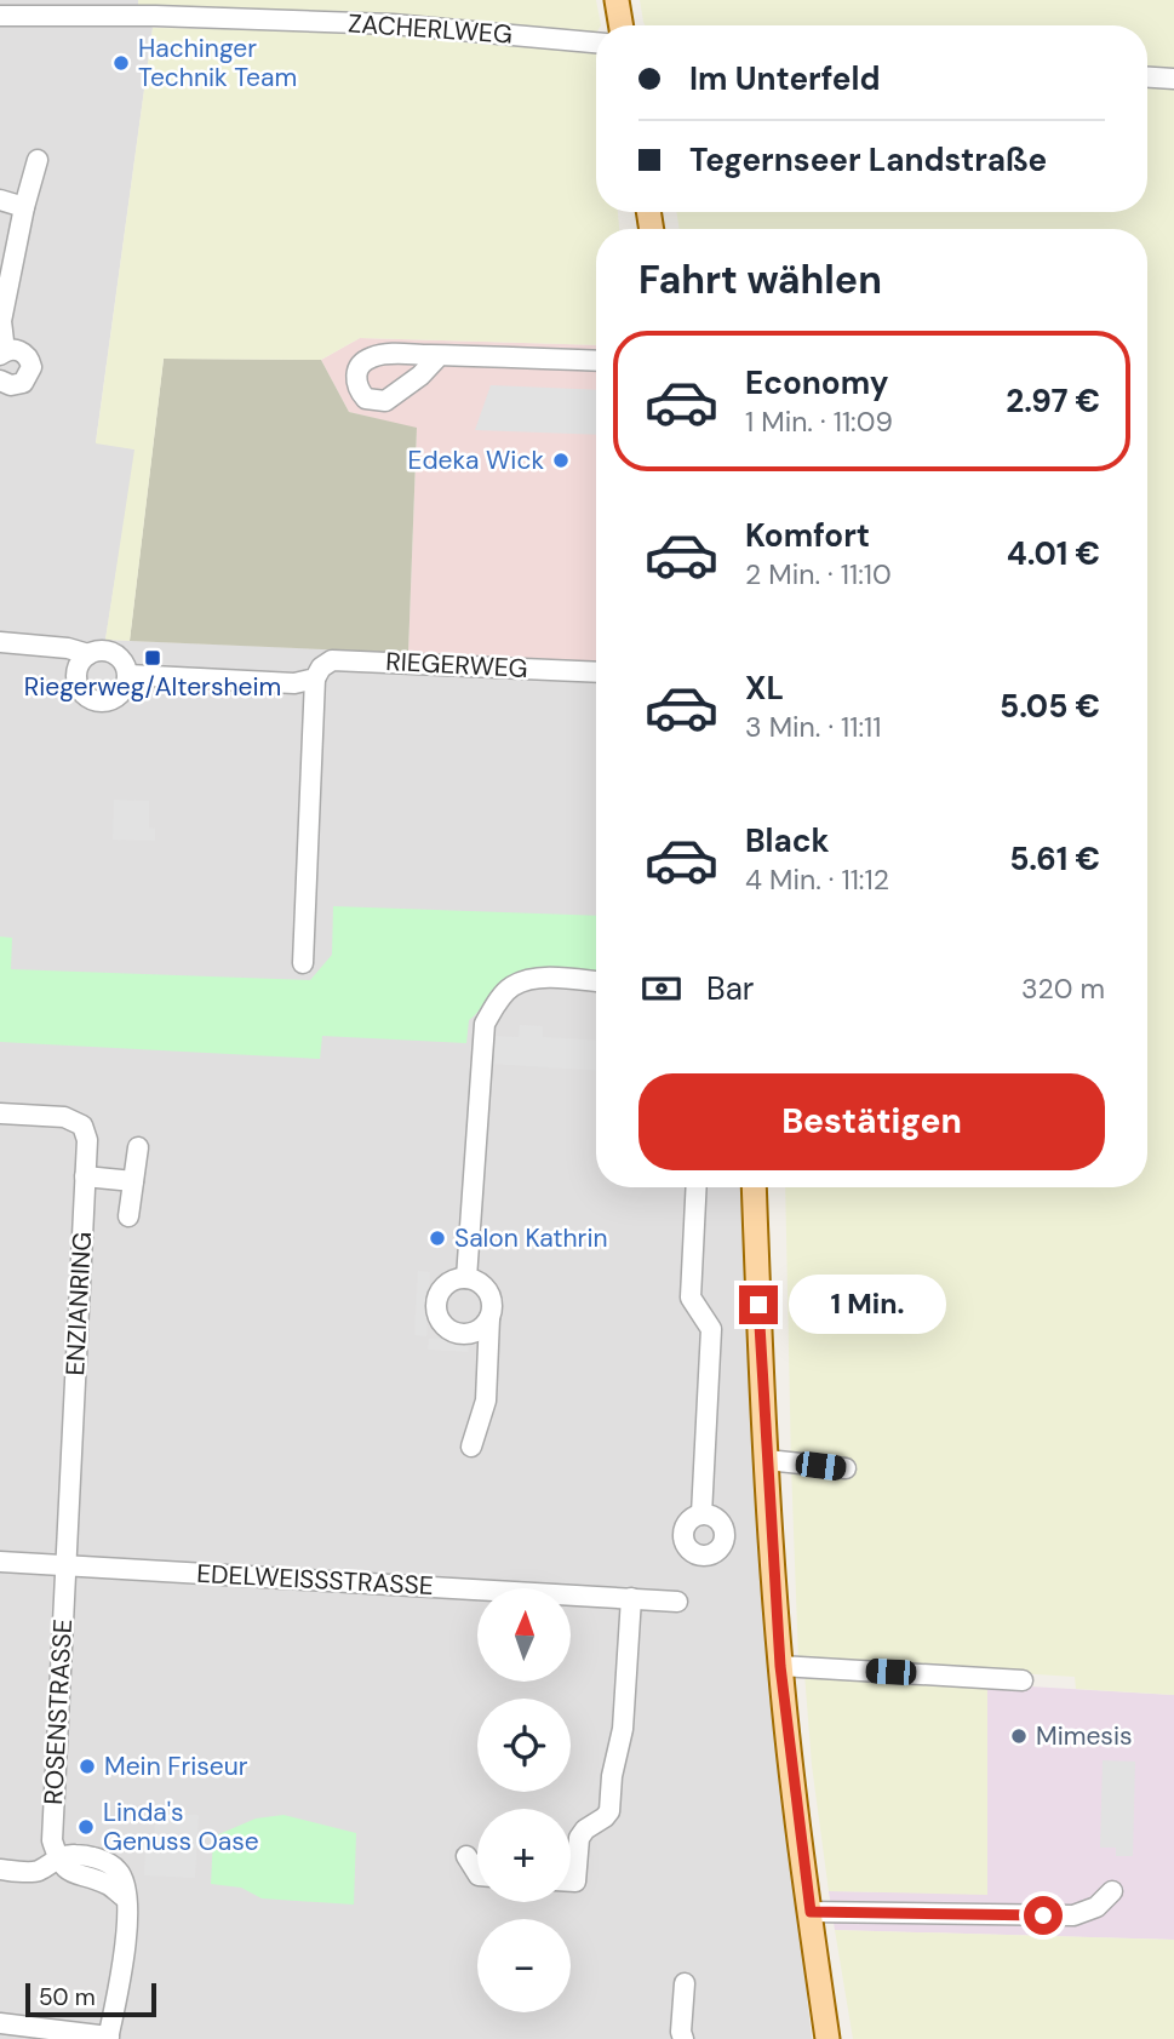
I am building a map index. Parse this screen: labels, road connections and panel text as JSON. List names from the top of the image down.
{
  "streets": {
    "street": [
      "ZACHERLWEG",
      "RIEGERWEG",
      "ENZIANRING",
      "EDELWEISSSTRASSE",
      "ROSENSTRASSE"
    ]
  },
  "crossings": [
    ["ENZIANRING", "EDELWEISSSTRASSE"],
    ["ENZIANRING", "ROSENSTRASSE"],
    ["EDELWEISSSTRASSE", "ROSENSTRASSE"]
  ],
  "places": {
    "other": [
      "Hachinger Technik Team",
      "Edeka Wick",
      "Salon Kathrin",
      "Mimesis",
      "Mein Friseur",
      "Linda's Genuss Oase"
    ],
    "transit": ["Riegerweg/Altersheim"]
  },
  "scale_bar": "50 m",
  "north": "top",
  "page": {
    "banner": ["Im Unterfeld", "Tegernseer Landstraße"],
    "heading": "Fahrt wählen",
    "list": [
      {
        "name": "Economy",
        "note": "1 Min. · 11:09",
        "value": "2.97 €"
      },
      {
        "name": "Komfort",
        "note": "2 Min. · 11:10",
        "value": "4.01 €"
      },
      {
        "name": "XL",
        "note": "3 Min. · 11:11",
        "value": "5.05 €"
      },
      {
        "name": "Black",
        "note": "4 Min. · 11:12",
        "value": "5.61 €"
      }
    ],
    "pay": ["Bar", "320 m"],
    "buttons": "Bestätigen",
    "bubble": "1 Min.",
    "map_buttons": ["+", "−"],
    "scale": "50 m"
  }
}
